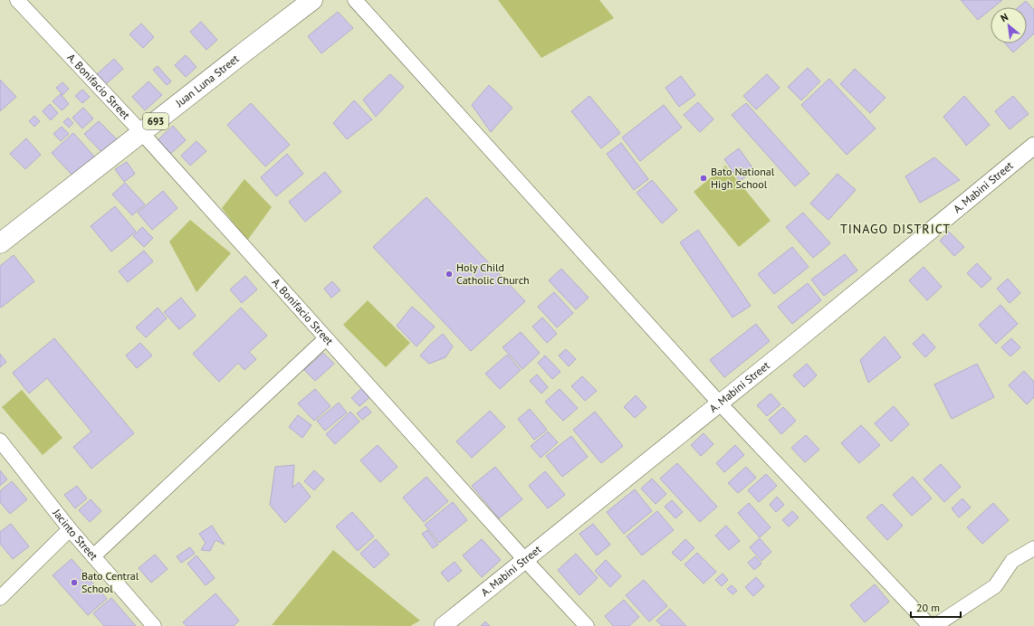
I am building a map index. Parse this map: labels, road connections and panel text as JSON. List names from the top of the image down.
{
  "streets": {
    "main road": ["Juan Luna Street", "693"],
    "street": ["A. Bonifacio Street", "A. Mabini Street", "Jacinto Street"]
  },
  "crossings": [
    ["Juan Luna Street", "A. Bonifacio Street"],
    ["A. Bonifacio Street", "A. Mabini Street"]
  ],
  "districts": ["TINAGO DISTRICT"],
  "places": ["Bato National High School", "Holy Child Catholic Church", "Bato Central School"],
  "scale_bar": "20 m",
  "north": "top left"
}
